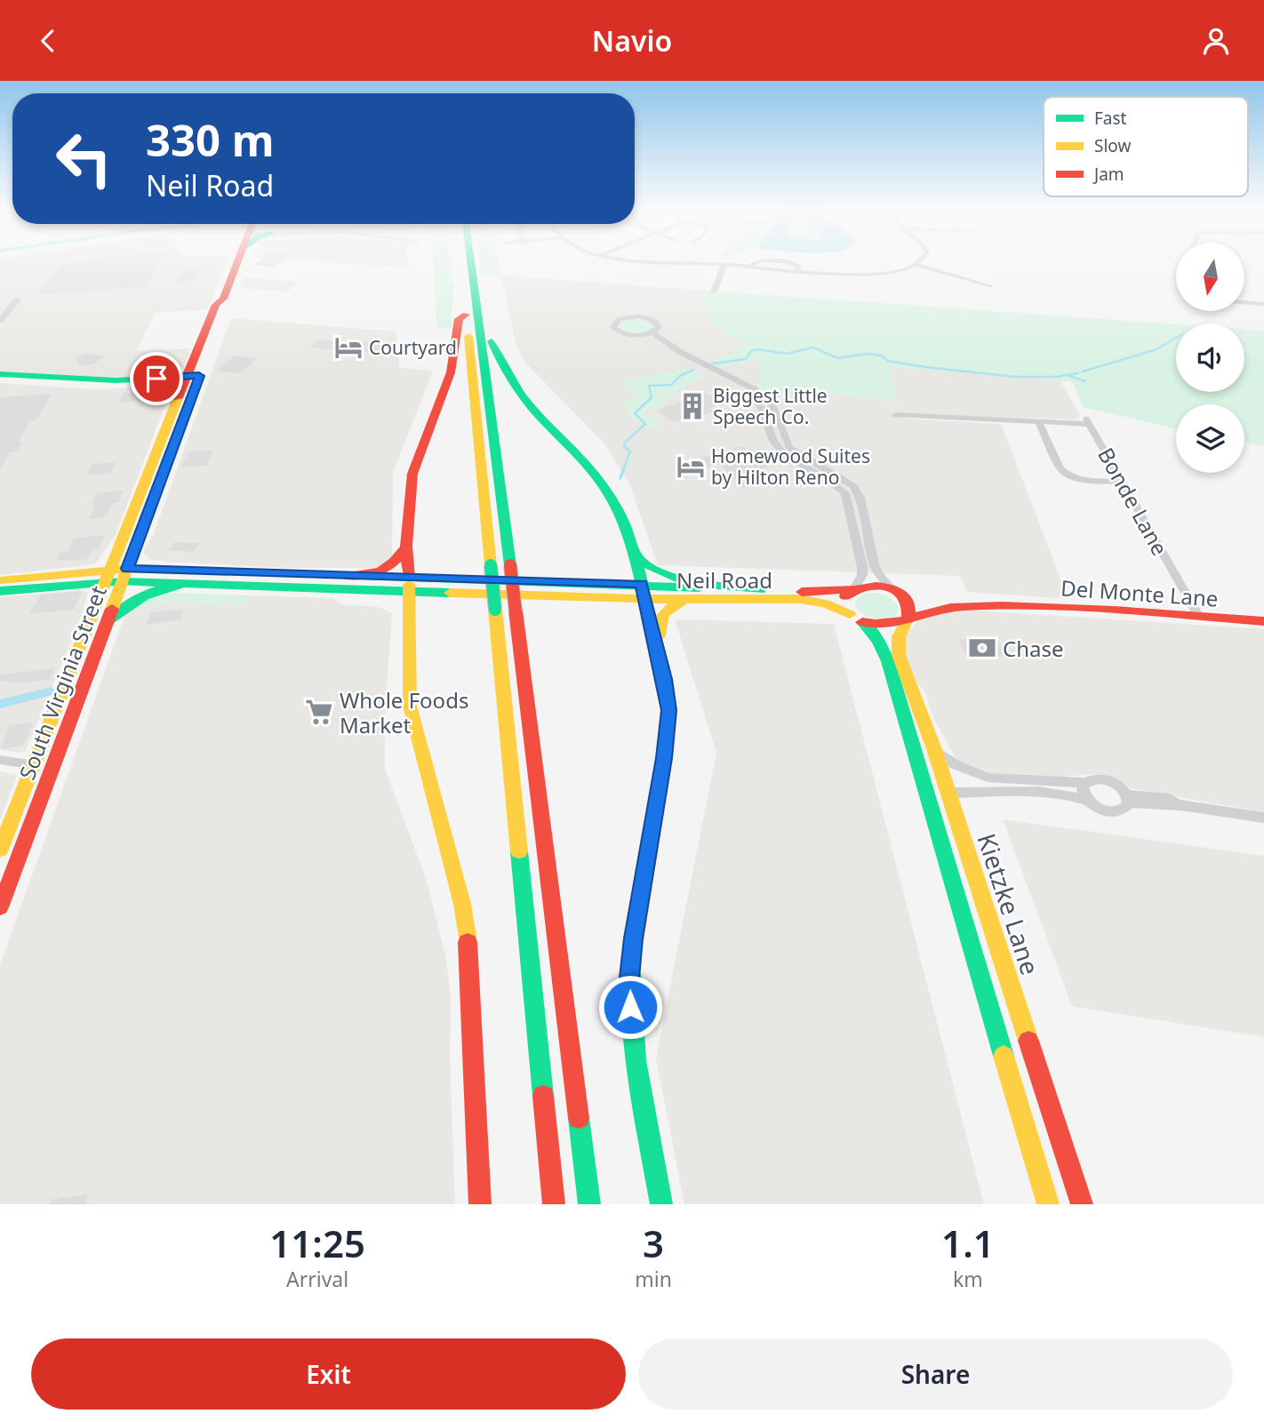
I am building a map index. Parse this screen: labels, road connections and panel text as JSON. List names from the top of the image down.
{
  "streets": {
    "main road": [
      "Neil Road",
      "Del Monte Lane",
      "South Virginia Street",
      "Kietzke Lane"
    ],
    "street": ["Bonde Lane"]
  },
  "crossings": [
    ["Bonde Lane", "Del Monte Lane"],
    ["Neil Road", "Del Monte Lane"],
    ["Neil Road", "South Virginia Street"],
    ["Neil Road", "Kietzke Lane"],
    ["Del Monte Lane", "Kietzke Lane"]
  ],
  "places": {
    "hotel": ["Courtyard", "Homewood Suites by Hilton Reno"],
    "building": ["Biggest Little Speech Co."],
    "bank": ["Chase"],
    "supermarket": ["Whole Foods Market"]
  },
  "legend": ["Fast", "Slow", "Jam"],
  "north": "bottom",
  "page": {
    "header": "Navio",
    "turn": ["330 m", "Neil Road"],
    "eta": [
      "11:25",
      "Arrival",
      "3",
      "min",
      "1.1",
      "km"
    ],
    "buttons": ["Exit", "Share"]
  }
}
